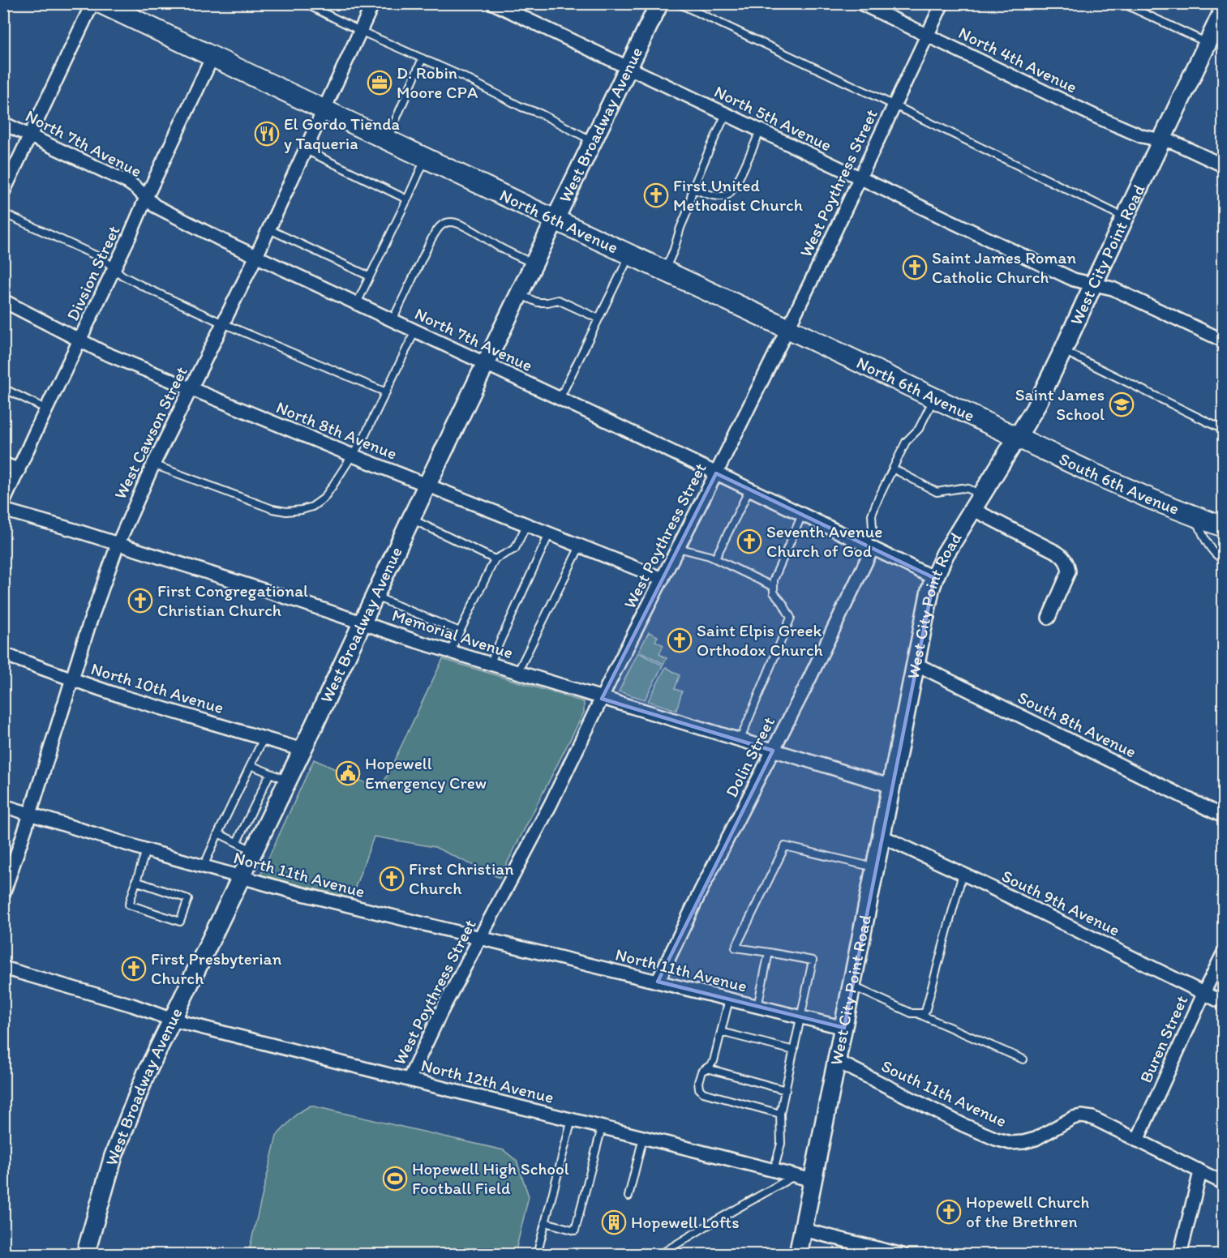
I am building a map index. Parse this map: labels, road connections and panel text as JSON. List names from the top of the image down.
{
  "streets": {
    "main road": [
      "West Broadway Avenue",
      "North 6th Avenue",
      "West City Point Road",
      "South 6th Avenue"
    ],
    "street": [
      "North 4th Avenue",
      "North 5th Avenue",
      "North 7th Avenue",
      "West Poythress Street",
      "Divsion Street",
      "North 8th Avenue",
      "West Cawson Street",
      "Memorial Avenue",
      "North 10th Avenue",
      "South 8th Avenue",
      "Dolin Street",
      "North 11th Avenue",
      "South 9th Avenue",
      "Buren Street",
      "North 12th Avenue",
      "South 11th Avenue"
    ]
  },
  "crossings": [
    ["North 4th Avenue", "West Poythress Street"],
    ["North 4th Avenue", "West City Point Road"],
    ["North 5th Avenue", "West Broadway Avenue"],
    ["North 5th Avenue", "West Poythress Street"],
    ["North 5th Avenue", "West City Point Road"],
    ["West Broadway Avenue", "North 7th Avenue"],
    ["West Broadway Avenue", "North 6th Avenue"],
    ["West Broadway Avenue", "North 8th Avenue"],
    ["West Broadway Avenue", "Memorial Avenue"],
    ["West Broadway Avenue", "North 10th Avenue"],
    ["West Broadway Avenue", "North 11th Avenue"],
    ["West Broadway Avenue", "North 12th Avenue"],
    ["North 7th Avenue", "West Poythress Street"],
    ["North 7th Avenue", "West City Point Road"],
    ["North 7th Avenue", "Divsion Street"],
    ["North 7th Avenue", "West Cawson Street"],
    ["North 7th Avenue", "Dolin Street"],
    ["West Poythress Street", "North 6th Avenue"],
    ["West Poythress Street", "North 8th Avenue"],
    ["West Poythress Street", "Memorial Avenue"],
    ["West Poythress Street", "North 11th Avenue"],
    ["West Poythress Street", "North 12th Avenue"],
    ["North 6th Avenue", "West City Point Road"],
    ["North 6th Avenue", "Divsion Street"],
    ["North 6th Avenue", "West Cawson Street"],
    ["North 6th Avenue", "South 6th Avenue"],
    ["West City Point Road", "South 6th Avenue"],
    ["West City Point Road", "Memorial Avenue"],
    ["West City Point Road", "South 8th Avenue"],
    ["West City Point Road", "North 11th Avenue"],
    ["West City Point Road", "South 9th Avenue"],
    ["West City Point Road", "North 12th Avenue"],
    ["West City Point Road", "South 11th Avenue"],
    ["Divsion Street", "North 8th Avenue"],
    ["North 8th Avenue", "West Cawson Street"],
    ["West Cawson Street", "Memorial Avenue"],
    ["West Cawson Street", "North 10th Avenue"],
    ["West Cawson Street", "North 11th Avenue"],
    ["Memorial Avenue", "Dolin Street"],
    ["Dolin Street", "North 11th Avenue"],
    ["South 9th Avenue", "Buren Street"],
    ["Buren Street", "South 11th Avenue"]
  ],
  "places": {
    "office": ["D. Robin Moore CPA"],
    "restaurant": ["El Gordo Tienda y Taqueria"],
    "church": [
      "First United Methodist Church",
      "Saint James Roman Catholic Church",
      "Seventh Avenue Church of God",
      "First Congregational Christian Church",
      "Saint Elpis Greek Orthodox Church",
      "First Christian Church",
      "First Presbyterian Church",
      "Hopewell Church of the Brethren"
    ],
    "school or university": ["Saint James School"],
    "public building": ["Hopewell Emergency Crew"],
    "sports": ["Hopewell High School Football Field"],
    "building": ["Hopewell Lofts"]
  }
}
